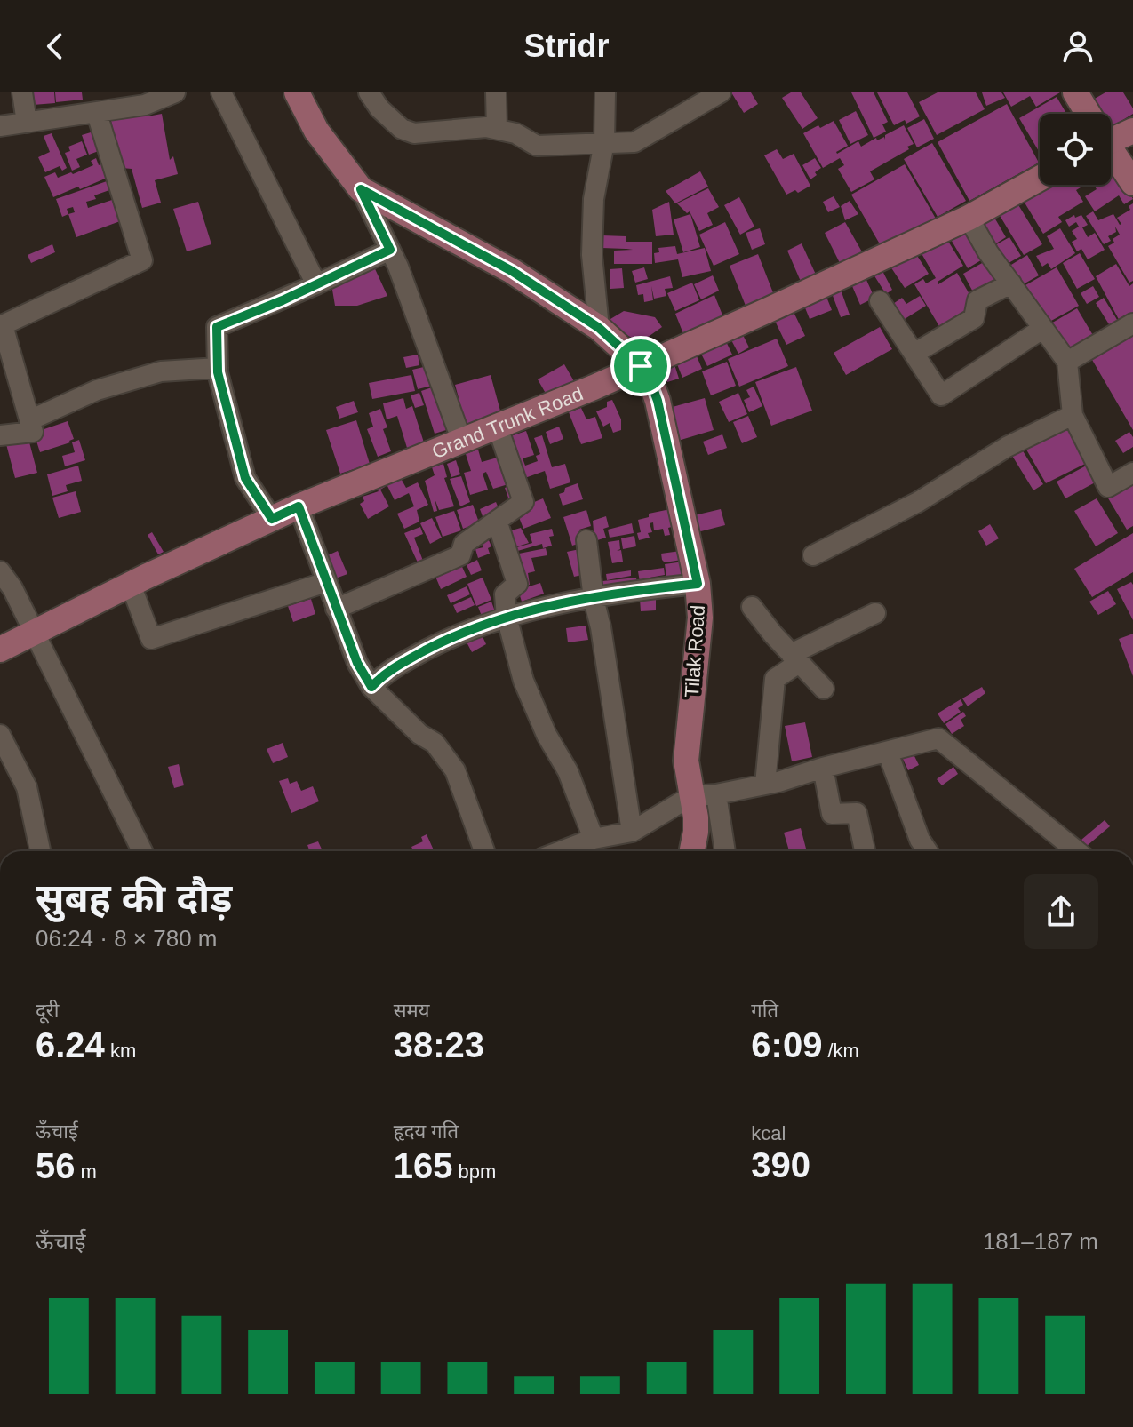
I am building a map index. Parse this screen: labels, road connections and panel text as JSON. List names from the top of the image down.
{
  "streets": {
    "main road": ["Grand Trunk Road", "Tilak Road"]
  },
  "crossings": [
    ["Grand Trunk Road", "Tilak Road"]
  ],
  "page": {
    "header": "Stridr",
    "heading": ["सुबह की दौड़", "06:24 · 8 × 780 m"],
    "stats": [
      ["दूरी", "6.24 km"],
      ["समय", "38:23"],
      ["गति", "6:09 /km"],
      ["ऊँचाई", "56 m"],
      ["हृदय गति", "165 bpm"],
      ["kcal", "390"]
    ],
    "chart": ["ऊँचाई", "181–187 m"]
  }
}
